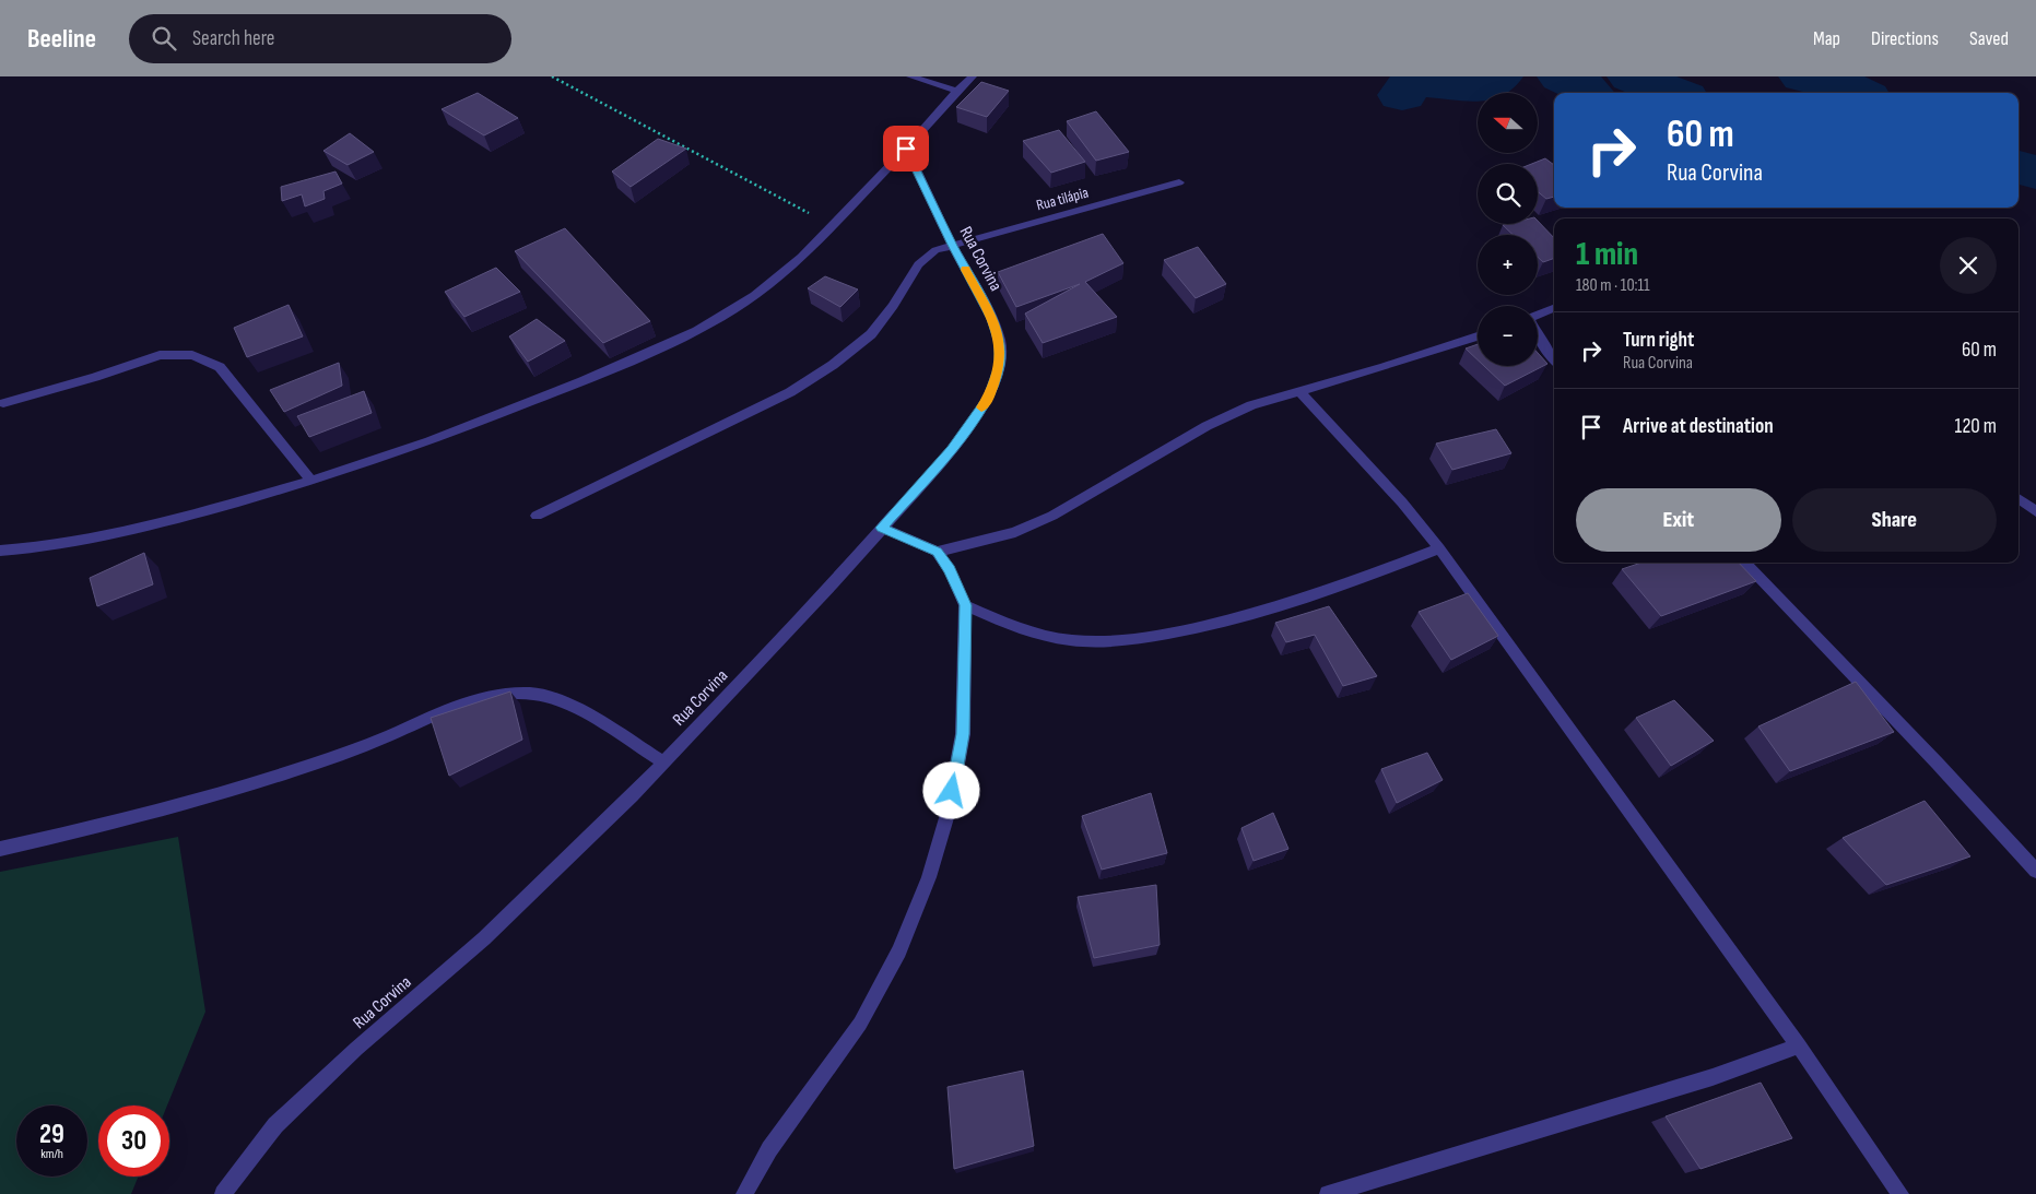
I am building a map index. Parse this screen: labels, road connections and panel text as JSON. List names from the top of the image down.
{
  "streets": {
    "street": ["Rua tilápia", "Rua Corvina"]
  },
  "crossings": [
    ["Rua tilápia", "Rua Corvina"]
  ],
  "north": "left",
  "page": {
    "header": "Beeline",
    "search": "Search here",
    "nav": ["Map", "Directions", "Saved"],
    "map_buttons": ["+", "−"],
    "turn": ["60 m", "Rua Corvina"],
    "heading": ["1 min", "180 m · 10:11"],
    "list": [
      {
        "name": "Turn right",
        "note": "Rua Corvina",
        "value": "60 m"
      },
      {
        "name": "Arrive at destination",
        "value": "120 m"
      }
    ],
    "buttons": ["Exit", "Share"],
    "speed": "29 km/h",
    "limit": "30"
  }
}
